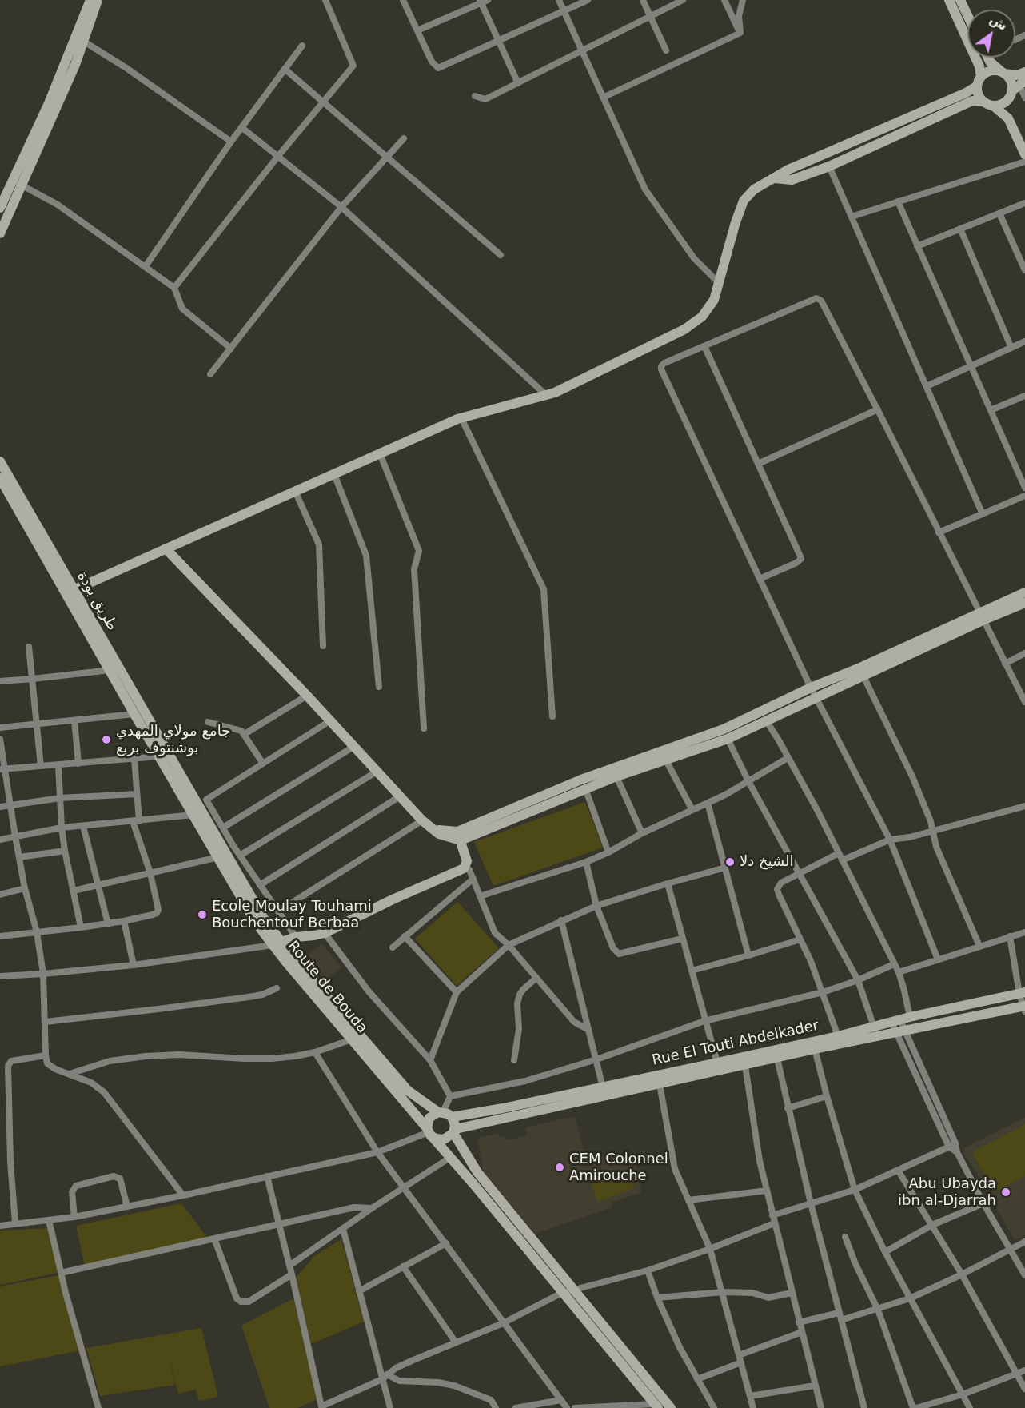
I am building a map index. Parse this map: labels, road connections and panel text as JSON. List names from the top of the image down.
{
  "streets": {
    "main road": ["طريق بودة", "Route de Bouda", "Rue El Touti Abdelkader"]
  },
  "crossings": [
    ["طريق بودة", "Route de Bouda"],
    ["Route de Bouda", "Rue El Touti Abdelkader"]
  ],
  "places": [
    "جامع مولاي المهدي بوشنتوف بربع",
    "الشيخ دلا",
    "Ecole Moulay Touhami Bouchentouf Berbaa",
    "CEM Colonnel Amirouche",
    "Abu Ubayda ibn al-Djarrah"
  ],
  "north": "top right"
}
